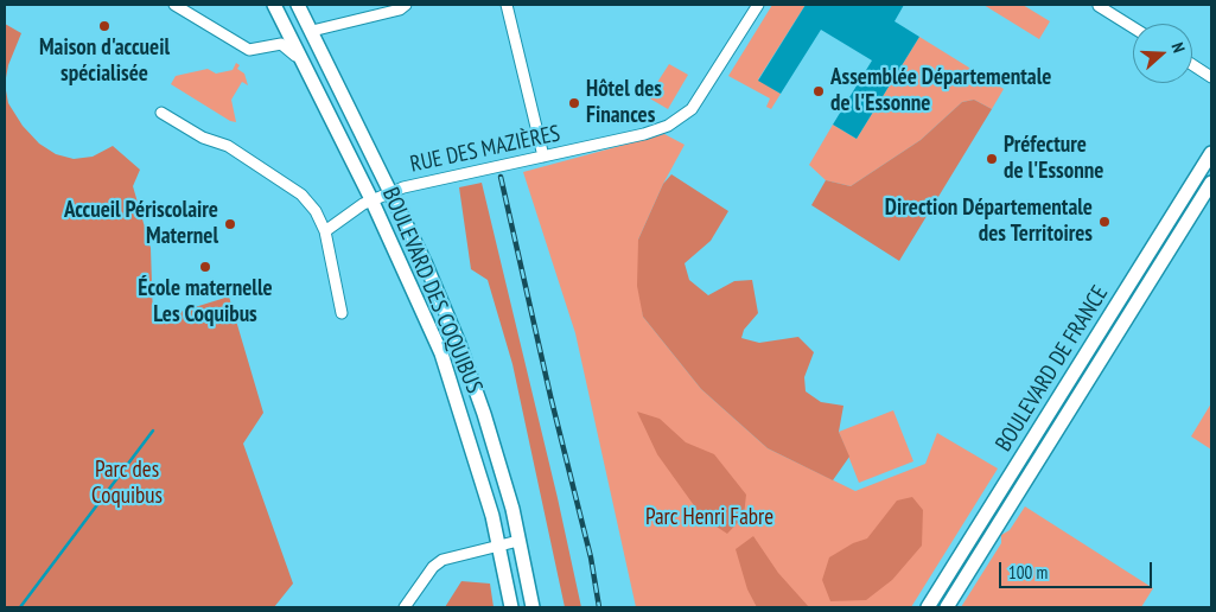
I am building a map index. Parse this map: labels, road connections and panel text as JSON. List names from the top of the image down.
{
  "streets": {
    "main road": ["BOULEVARD DES COQUIBUS", "BOULEVARD DE FRANCE"],
    "street": ["RUE DES MAZIÈRES"]
  },
  "crossings": [
    ["RUE DES MAZIÈRES", "BOULEVARD DES COQUIBUS"]
  ],
  "parks": ["Parc des Coquibus", "Parc Henri Fabre"],
  "places": [
    "Maison d'accueil spécialisée",
    "Assemblée Départementale de l'Essonne",
    "Hôtel des Finances",
    "Préfecture de l'Essonne",
    "Direction Départementale des Territoires",
    "Accueil Périscolaire Maternel",
    "École maternelle Les Coquibus"
  ],
  "scale_bar": "100 m",
  "north": "right"
}
